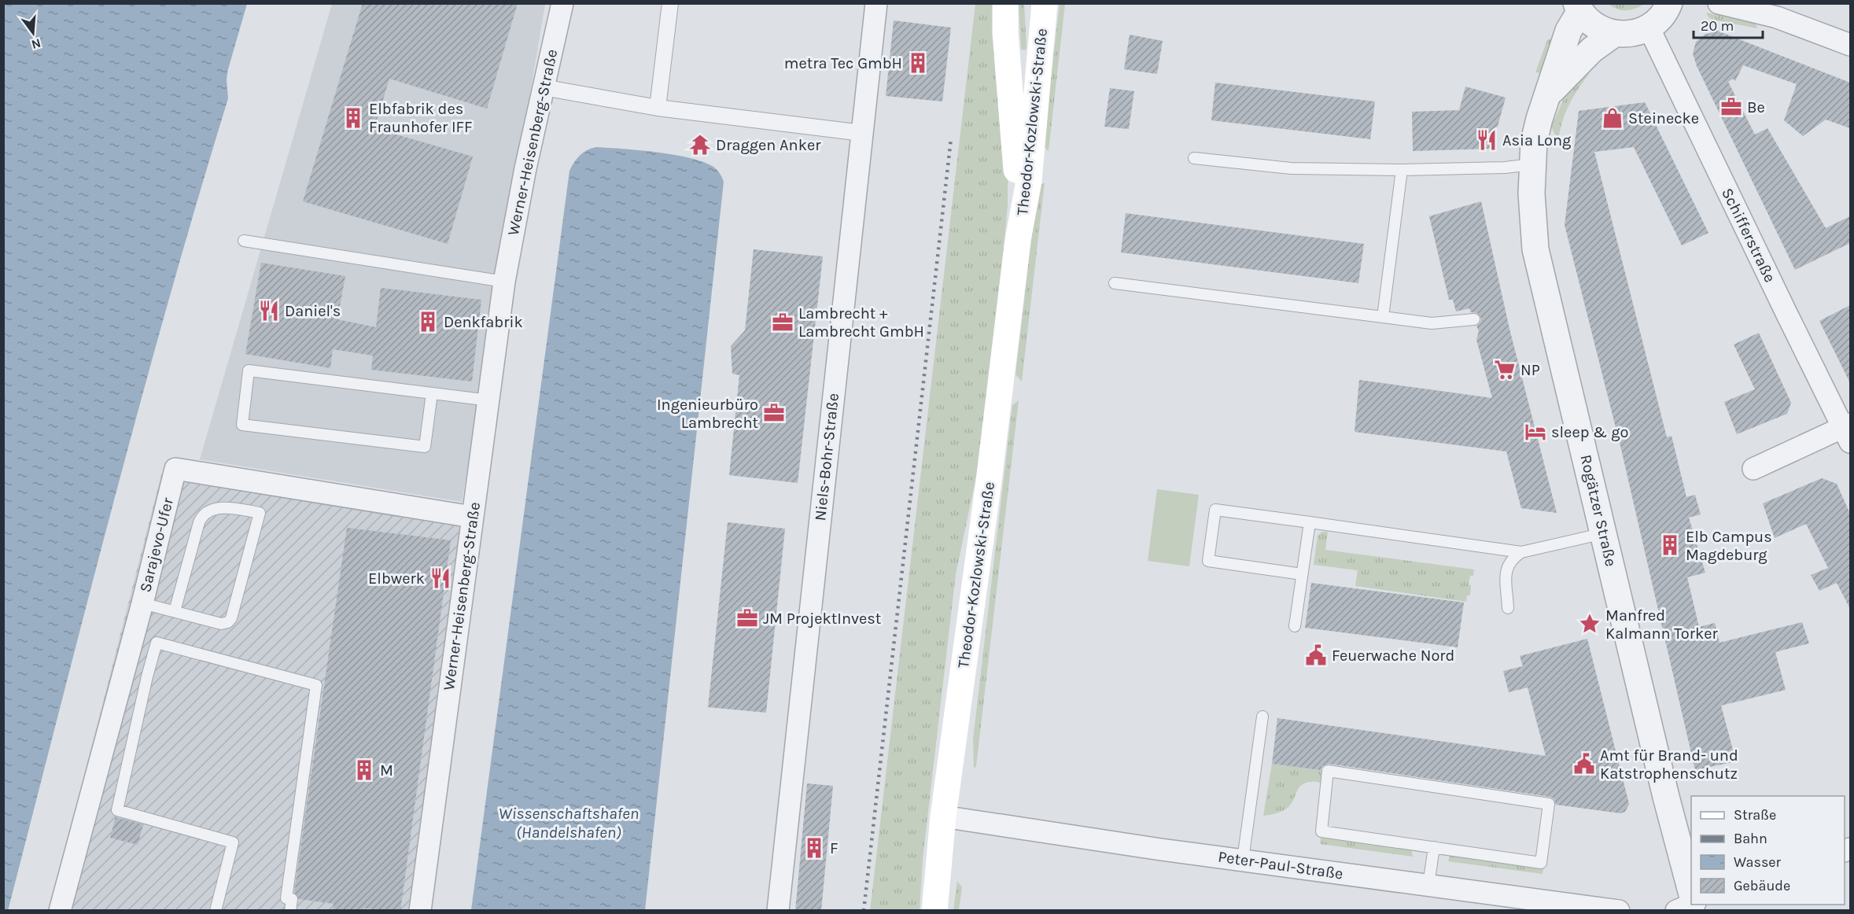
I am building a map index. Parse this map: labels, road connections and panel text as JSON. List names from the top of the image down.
{
  "streets": {
    "main road": ["Theodor-Kozlowski-Straße"],
    "street": [
      "Werner-Heisenberg-Straße",
      "Schifferstraße",
      "Niels-Bohr-Straße",
      "Rogätzer Straße",
      "Sarajevo-Ufer",
      "Peter-Paul-Straße"
    ]
  },
  "crossings": [
    ["Theodor-Kozlowski-Straße", "Peter-Paul-Straße"],
    ["Werner-Heisenberg-Straße", "Sarajevo-Ufer"]
  ],
  "water": ["Wissenschaftshafen (Handelshafen)"],
  "places": {
    "building": [
      "metra Tec GmbH",
      "Elbfabrik des Fraunhofer IFF",
      "Denkfabrik",
      "Elb Campus Magdeburg",
      "M",
      "F"
    ],
    "office": [
      "Be",
      "Lambrecht + Lambrecht GmbH",
      "Ingenieurbüro Lambrecht",
      "JM ProjektInvest"
    ],
    "shop": ["Steinecke"],
    "restaurant": ["Asia Long", "Daniel's", "Elbwerk"],
    "temple": ["Draggen Anker"],
    "supermarket": ["NP"],
    "hotel": ["sleep & go"],
    "place": ["Manfred Kalmann Torker"],
    "public building": ["Feuerwache Nord", "Amt für Brand- und Katstrophenschutz"]
  },
  "legend": [
    "Straße",
    "Bahn",
    "Wasser",
    "Gebäude"
  ],
  "scale_bar": "20 m",
  "north": "bottom"
}
